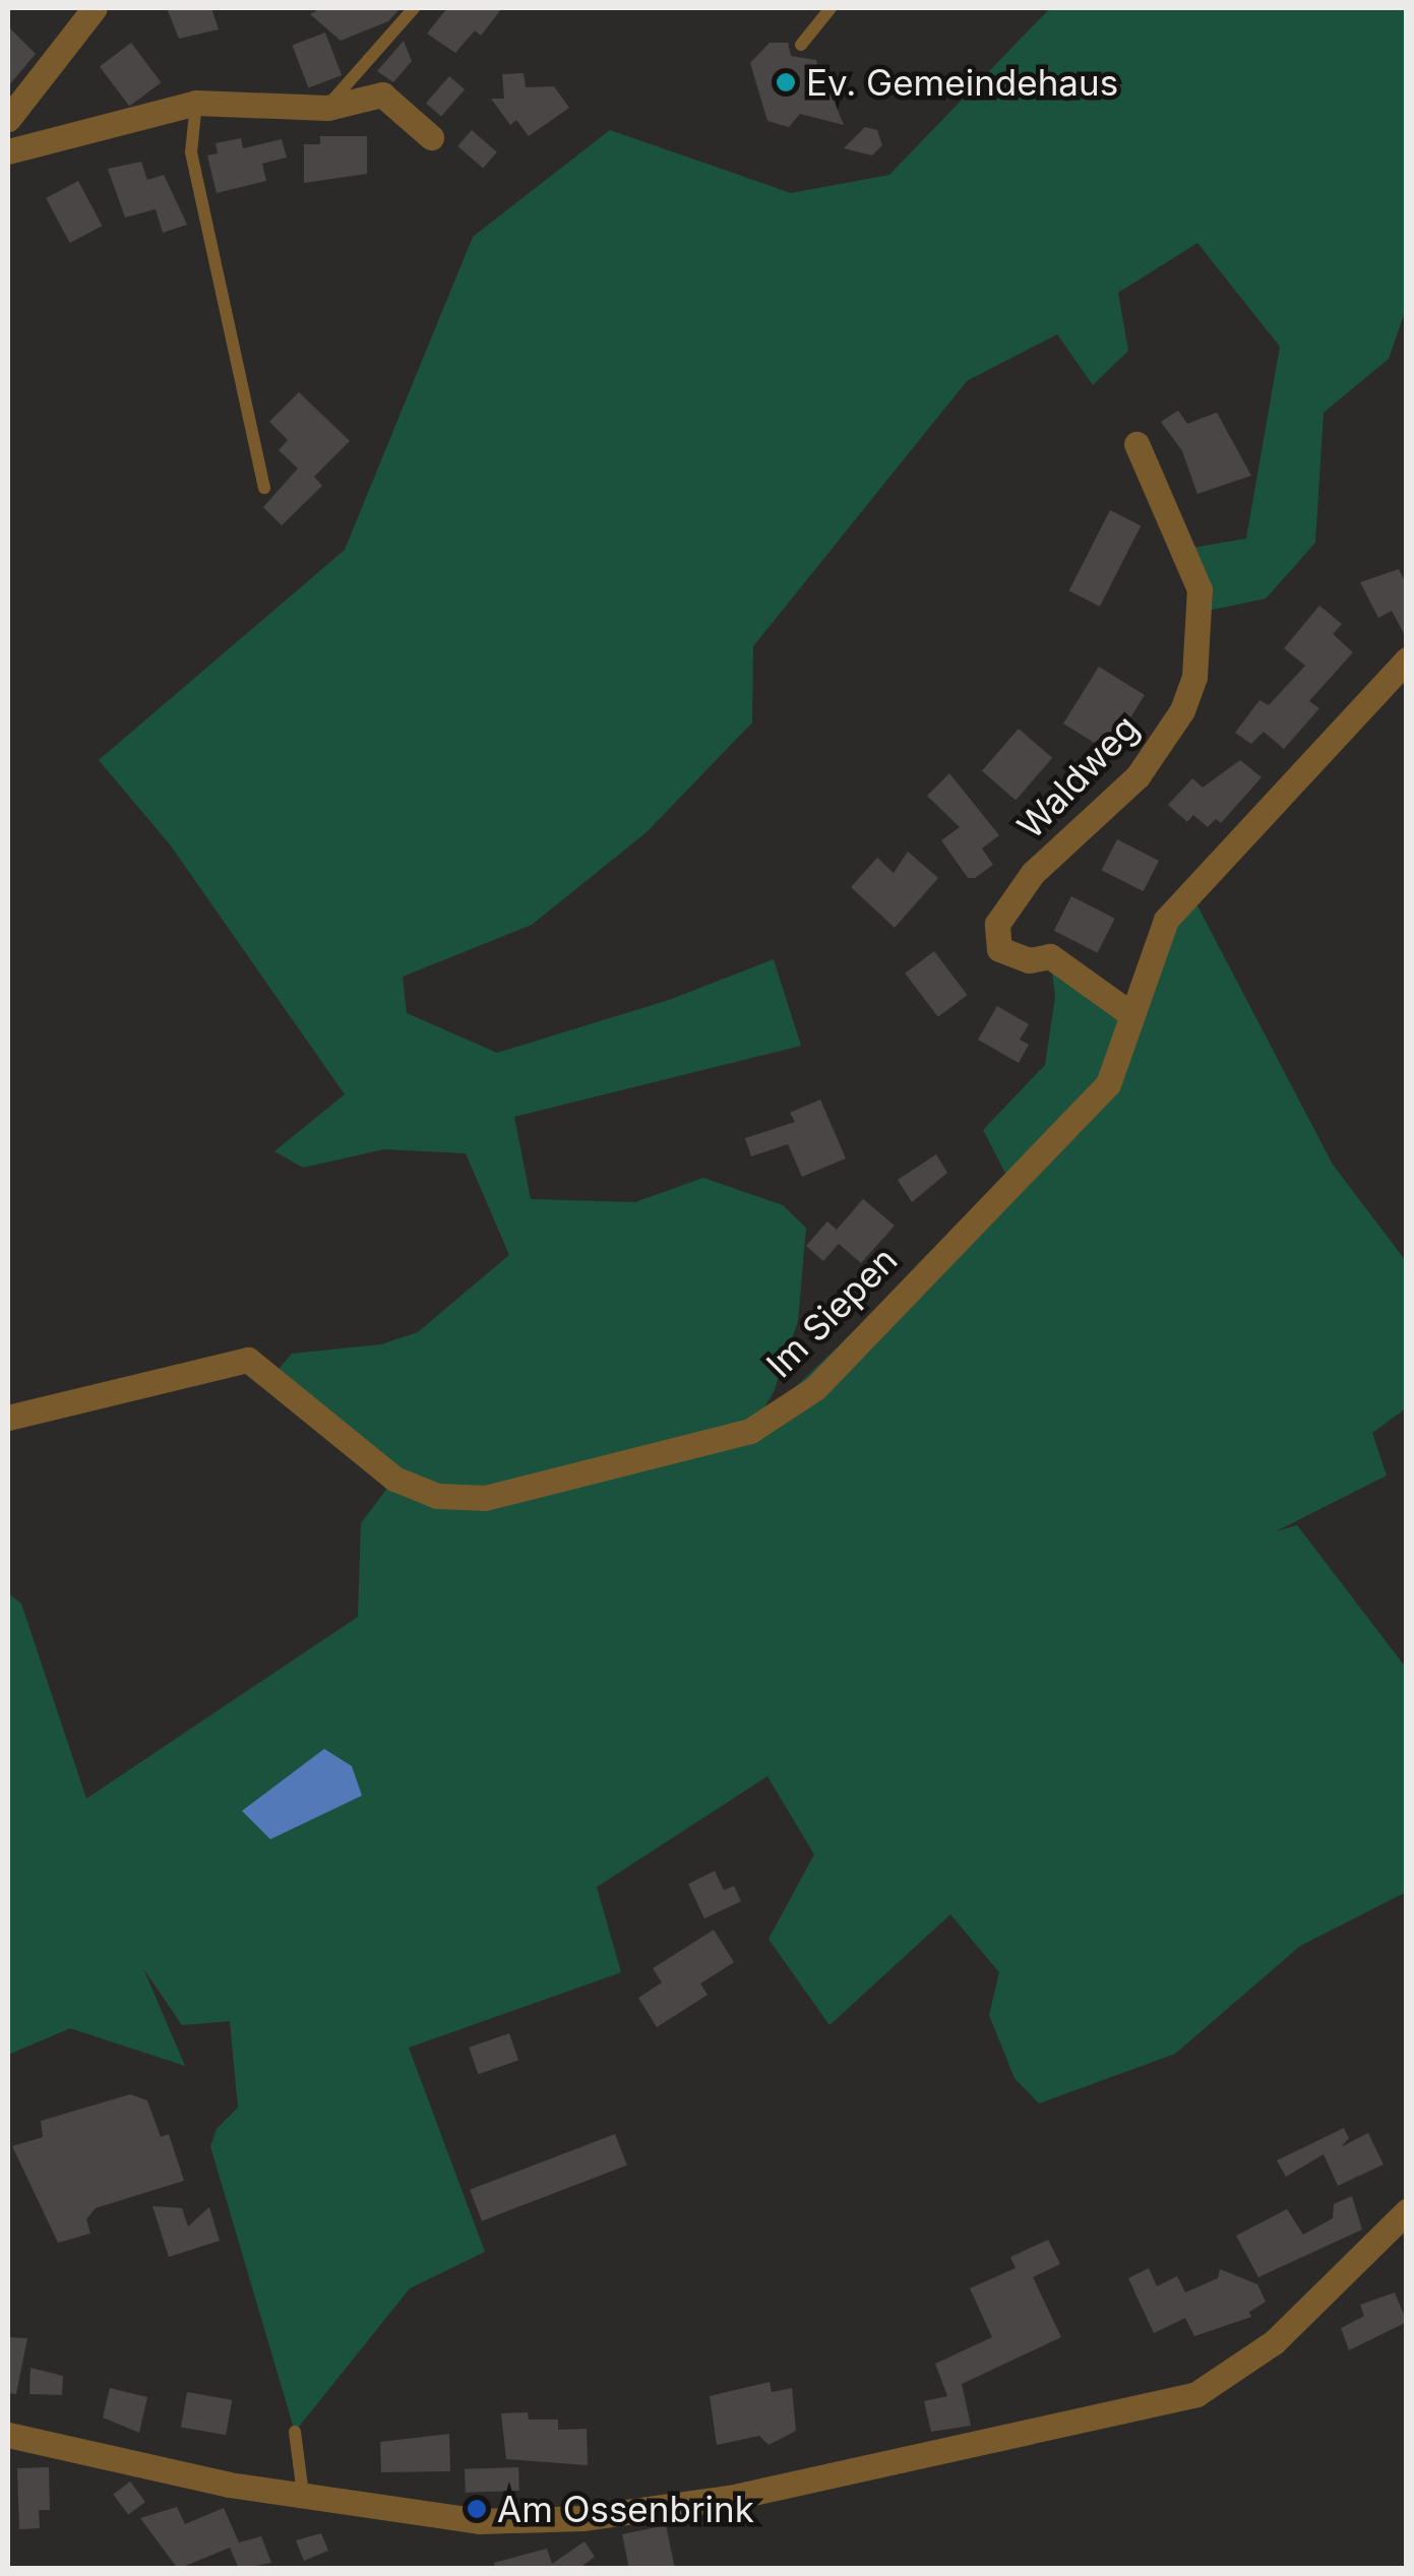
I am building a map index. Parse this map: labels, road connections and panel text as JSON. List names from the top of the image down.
{
  "streets": {
    "street": ["Waldweg", "Im Siepen"]
  },
  "crossings": [
    ["Waldweg", "Im Siepen"]
  ],
  "places": ["Ev. Gemeindehaus", "Am Ossenbrink"]
}
